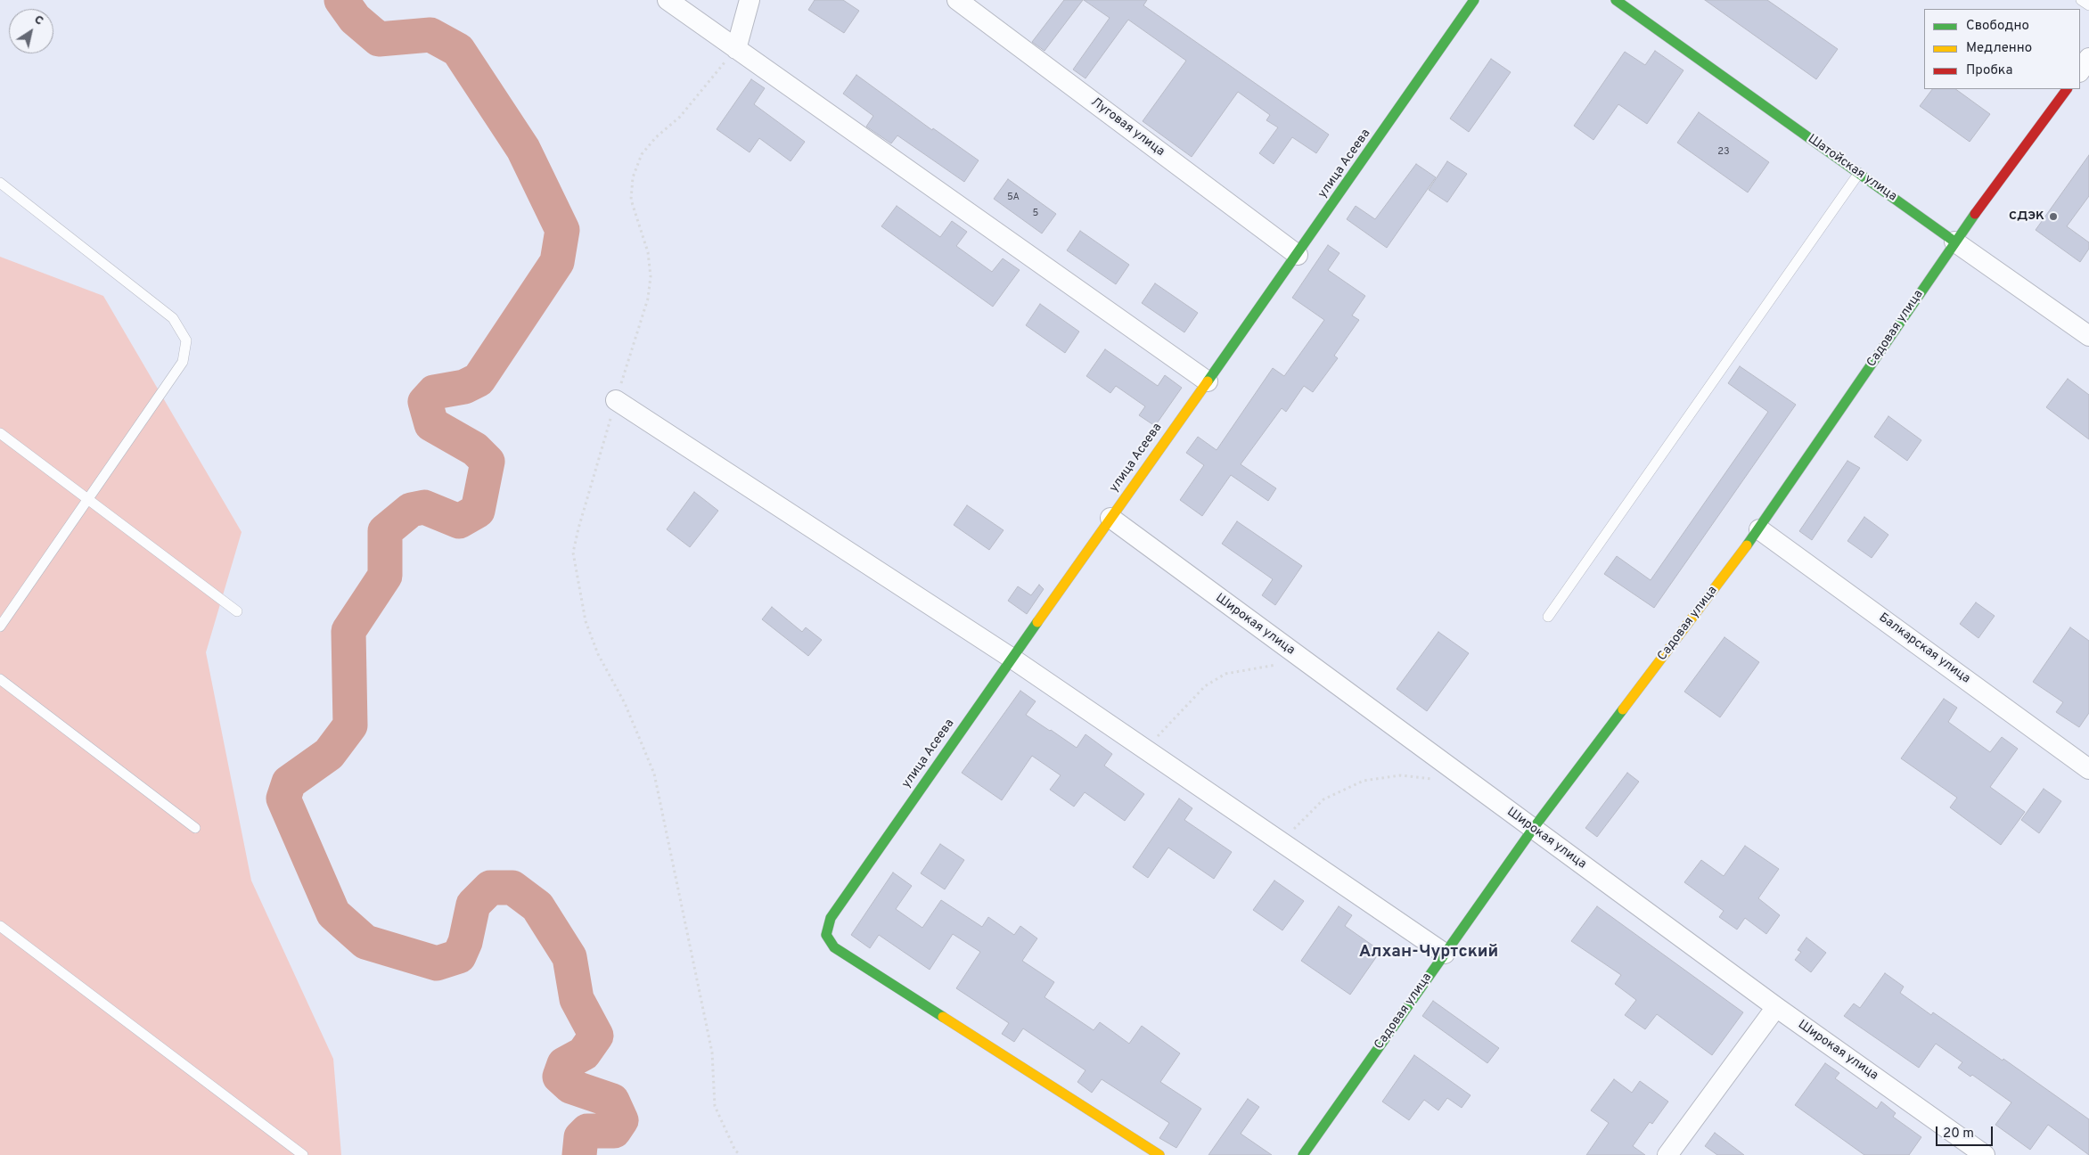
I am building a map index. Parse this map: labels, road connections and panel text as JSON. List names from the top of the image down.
{
  "streets": {
    "street": [
      "Луговая улица",
      "улица Асеева",
      "Шатойская улица",
      "Садовая улица",
      "Широкая улица",
      "Балкарская улица"
    ]
  },
  "crossings": [
    ["Луговая улица", "улица Асеева"],
    ["улица Асеева", "Широкая улица"],
    ["Шатойская улица", "Садовая улица"],
    ["Садовая улица", "Широкая улица"],
    ["Садовая улица", "Балкарская улица"]
  ],
  "districts": ["Алхан-Чуртский"],
  "places": ["СДЭК"],
  "house_numbers": ["23", "5А", "5"],
  "legend": ["Свободно", "Медленно", "Пробка"],
  "scale_bar": "20 m",
  "north": "top right"
}
